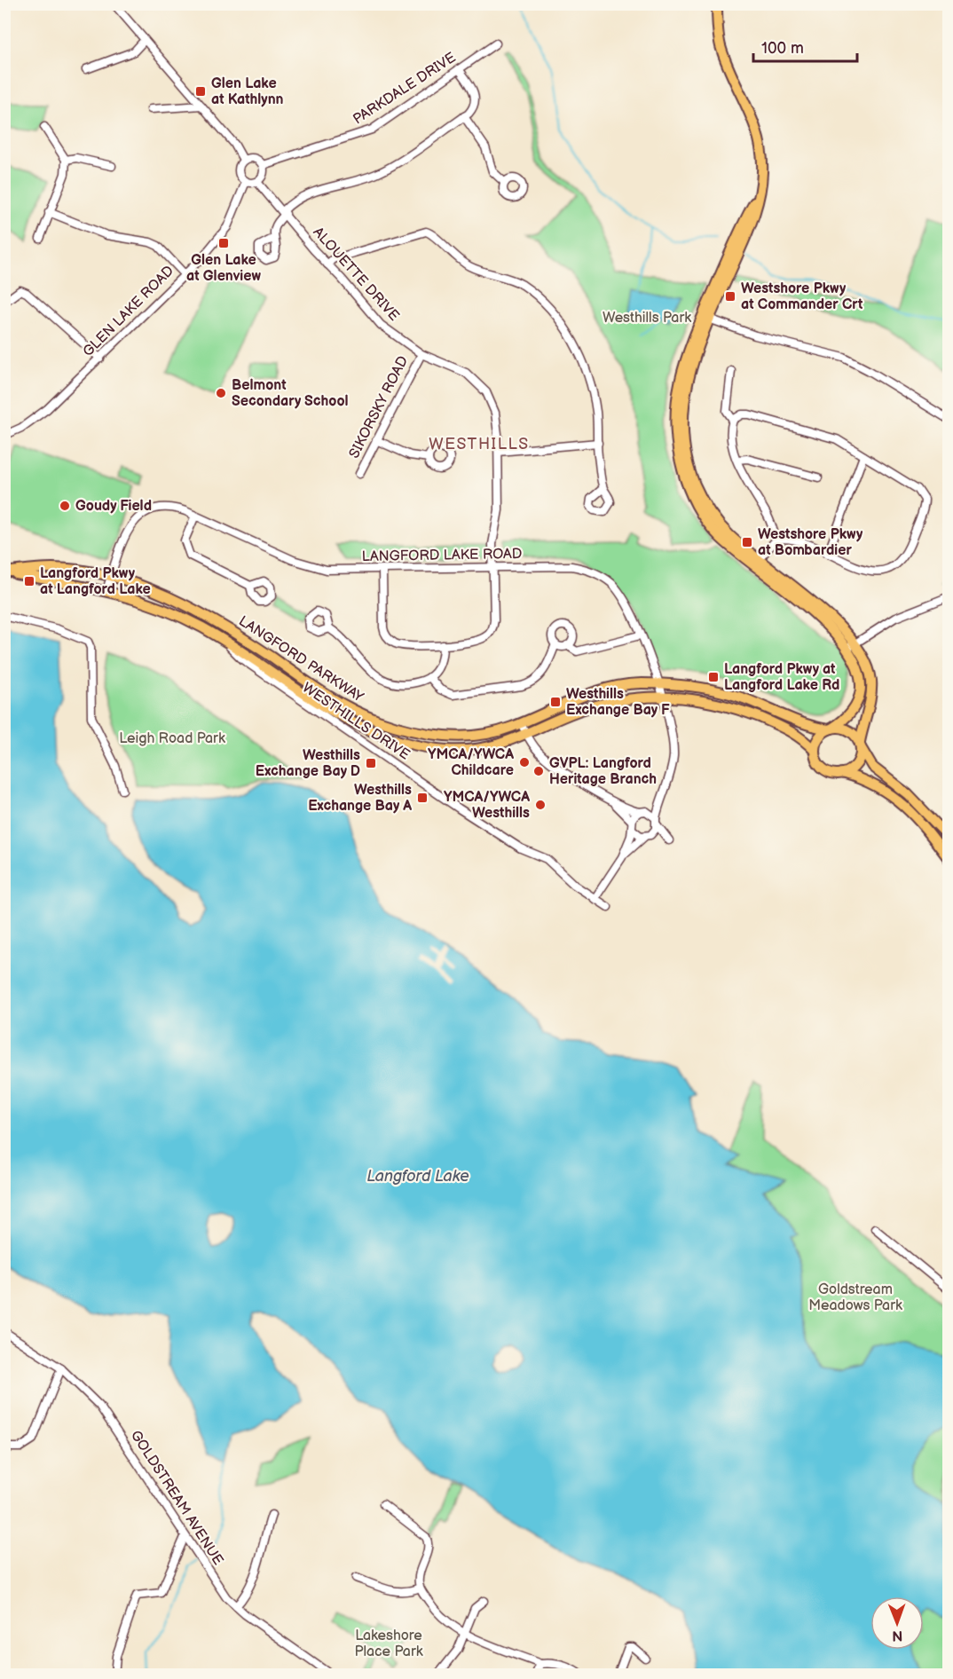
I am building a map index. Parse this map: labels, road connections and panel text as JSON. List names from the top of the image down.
{
  "streets": {
    "main road": ["LANGFORD PARKWAY"],
    "street": [
      "PARKDALE DRIVE",
      "ALOUETTE DRIVE",
      "GLEN LAKE ROAD",
      "SIKORSKY ROAD",
      "LANGFORD LAKE ROAD",
      "WESTHILLS DRIVE",
      "GOLDSTREAM AVENUE"
    ]
  },
  "crossings": [
    ["PARKDALE DRIVE", "ALOUETTE DRIVE"],
    ["PARKDALE DRIVE", "GLEN LAKE ROAD"],
    ["ALOUETTE DRIVE", "GLEN LAKE ROAD"],
    ["ALOUETTE DRIVE", "SIKORSKY ROAD"],
    ["ALOUETTE DRIVE", "LANGFORD LAKE ROAD"],
    ["LANGFORD LAKE ROAD", "LANGFORD PARKWAY"],
    ["LANGFORD PARKWAY", "WESTHILLS DRIVE"]
  ],
  "districts": ["WESTHILLS"],
  "water": ["Langford Lake"],
  "parks": [
    "Westhills Park",
    "Leigh Road Park",
    "Goldstream Meadows Park",
    "Lakeshore Place Park"
  ],
  "places": {
    "transit": [
      "Glen Lake at Kathlynn",
      "Glen Lake at Glenview",
      "Westshore Pkwy at Commander Crt",
      "Westshore Pkwy at Bombardier",
      "Langford Pkwy at Langford Lake",
      "Langford Pkwy at Langford Lake Rd",
      "Westhills Exchange Bay F",
      "Westhills Exchange Bay D",
      "Westhills Exchange Bay A"
    ],
    "other": [
      "Belmont Secondary School",
      "Goudy Field",
      "YMCA/YWCA Childcare",
      "GVPL: Langford Heritage Branch",
      "YMCA/YWCA Westhills"
    ]
  },
  "scale_bar": "100 m",
  "north": "bottom"
}
